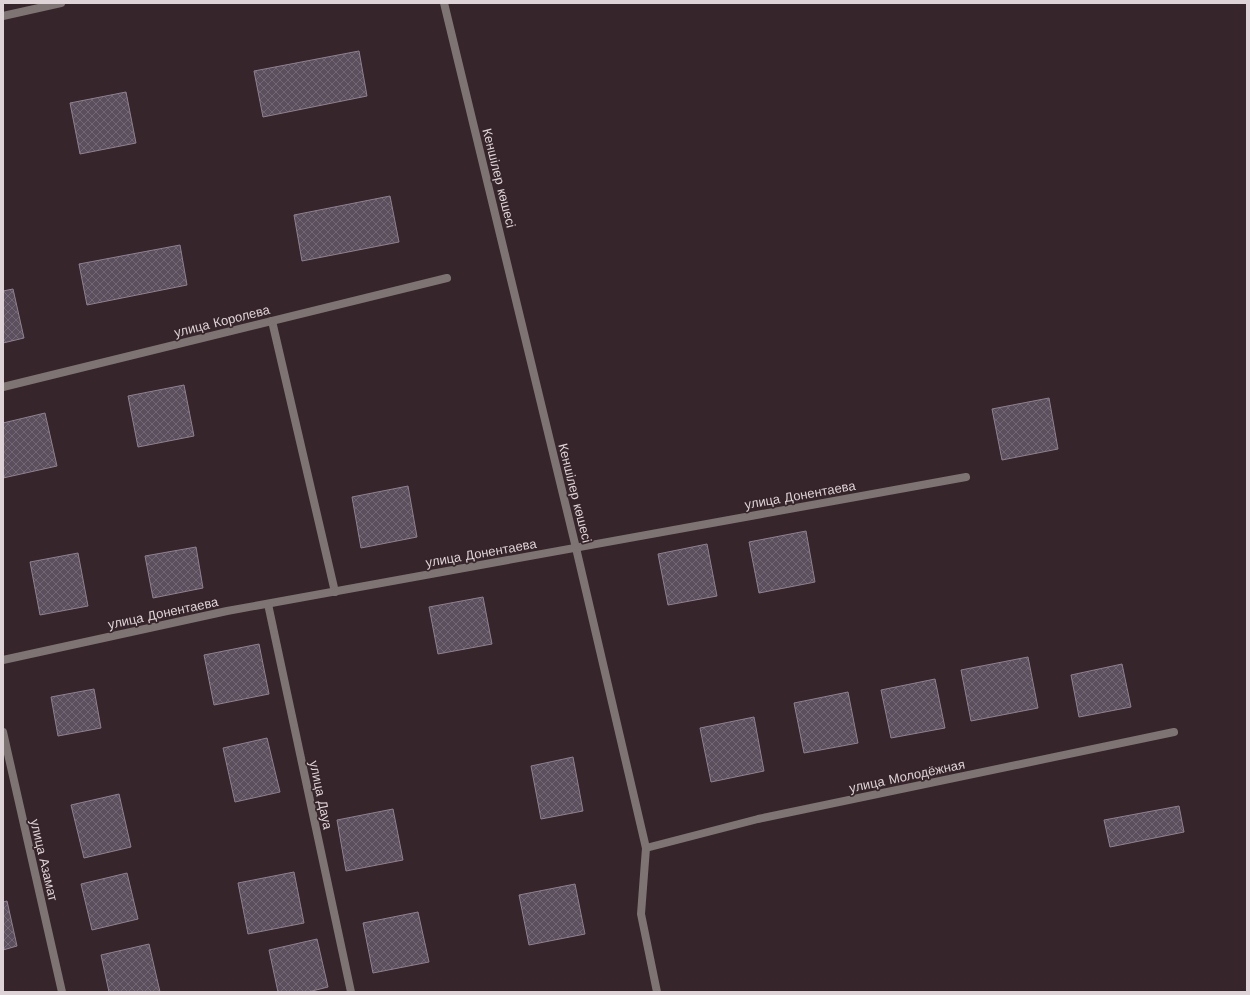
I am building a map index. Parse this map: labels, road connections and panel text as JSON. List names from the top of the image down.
{
  "streets": {
    "street": [
      "Кеншілер көшесі",
      "улица Королева",
      "улица Донентаева",
      "улица Молодёжная",
      "улица Дауа",
      "улица Азамат"
    ]
  },
  "crossings": [
    ["Кеншілер көшесі", "улица Донентаева"],
    ["Кеншілер көшесі", "улица Молодёжная"],
    ["улица Донентаева", "улица Дауа"]
  ]
}
